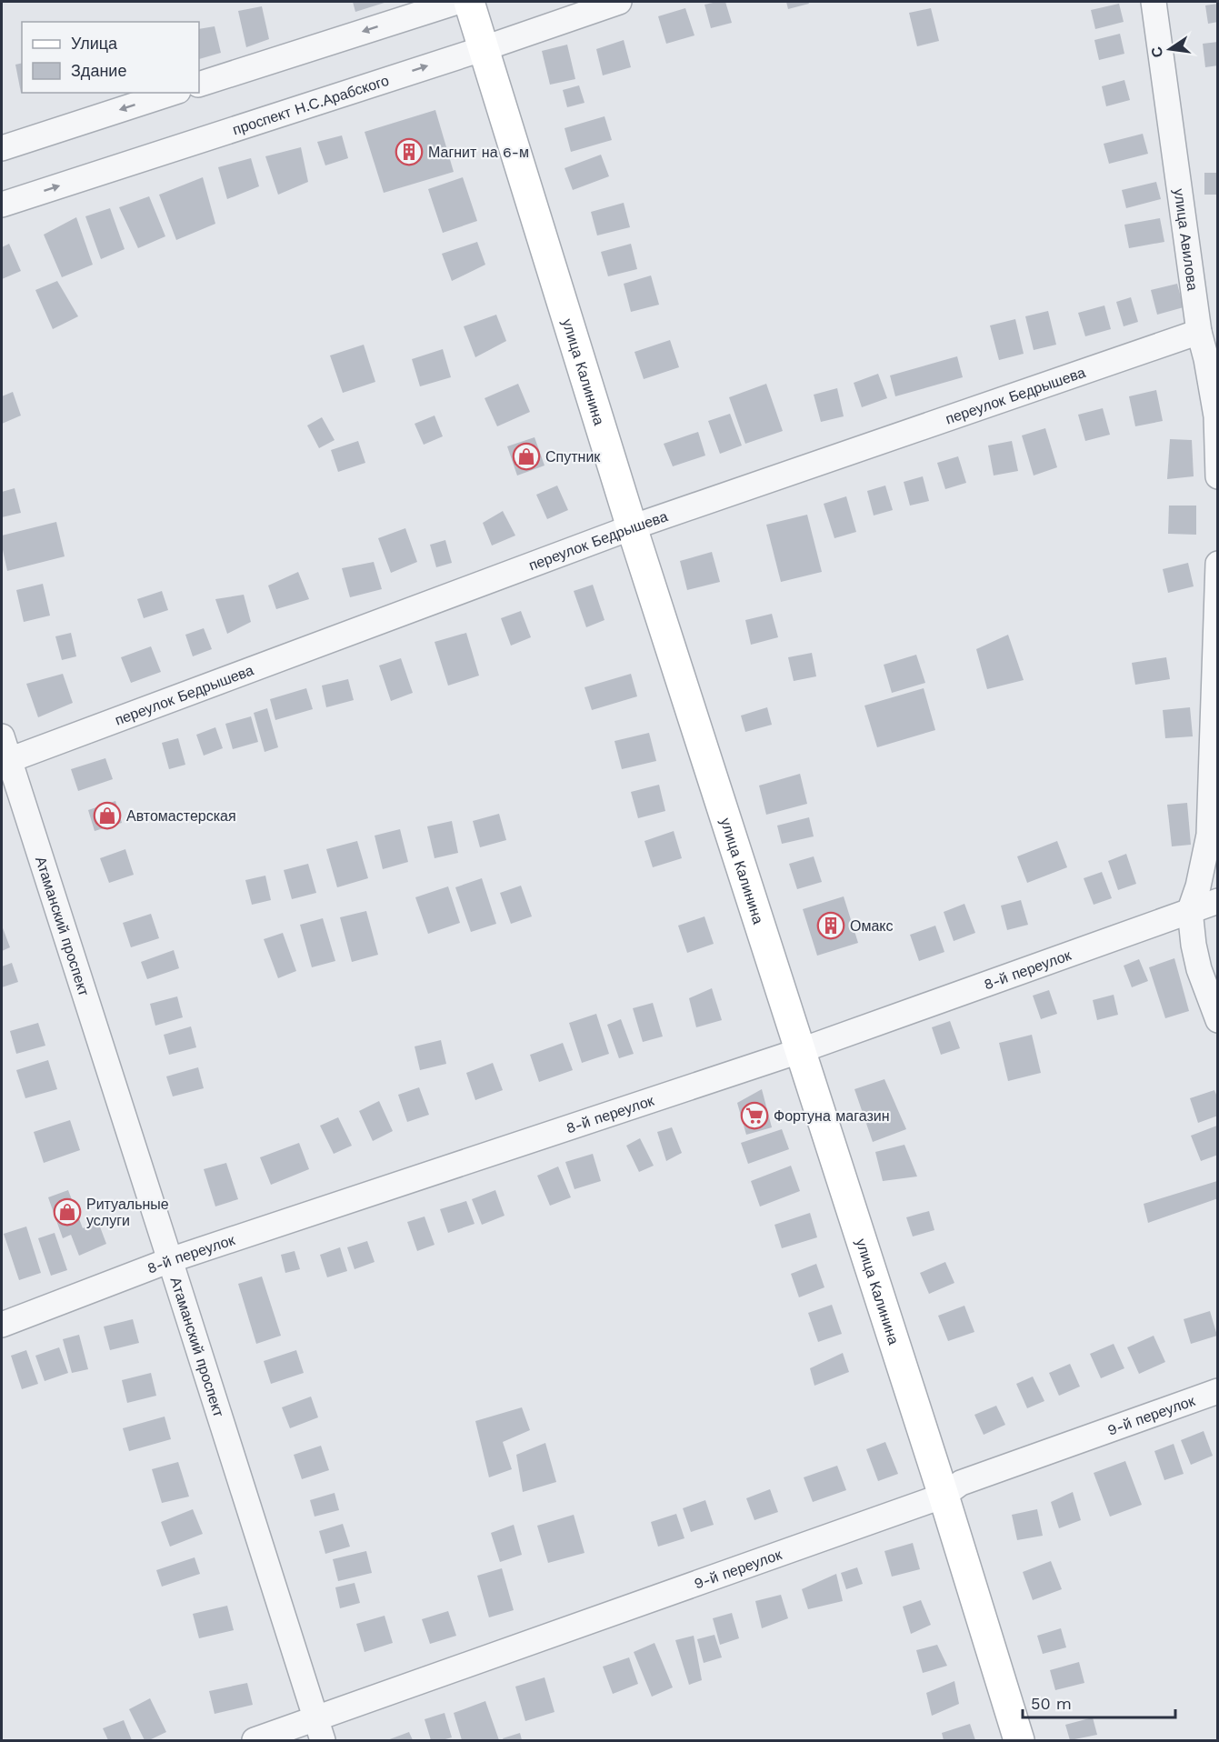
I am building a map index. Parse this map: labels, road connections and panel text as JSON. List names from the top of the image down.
{
  "streets": {
    "main road": ["улица Калинина"],
    "street": [
      "проспект Н.С.Арабского",
      "улица Авилова",
      "переулок Бедрышева",
      "Атаманский проспект",
      "8-й переулок",
      "9-й переулок"
    ]
  },
  "crossings": [
    ["проспект Н.С.Арабского", "улица Калинина"],
    ["улица Авилова", "переулок Бедрышева"],
    ["улица Калинина", "переулок Бедрышева"],
    ["улица Калинина", "8-й переулок"],
    ["улица Калинина", "9-й переулок"],
    ["переулок Бедрышева", "Атаманский проспект"],
    ["Атаманский проспект", "8-й переулок"],
    ["Атаманский проспект", "9-й переулок"]
  ],
  "places": {
    "building": ["Магнит на 6-м", "Омакс"],
    "shop": ["Спутник", "Автомастерская", "Ритуальные услуги"],
    "supermarket": ["Фортуна магазин"]
  },
  "legend": ["Улица", "Здание"],
  "scale_bar": "50 m",
  "north": "left"
}
